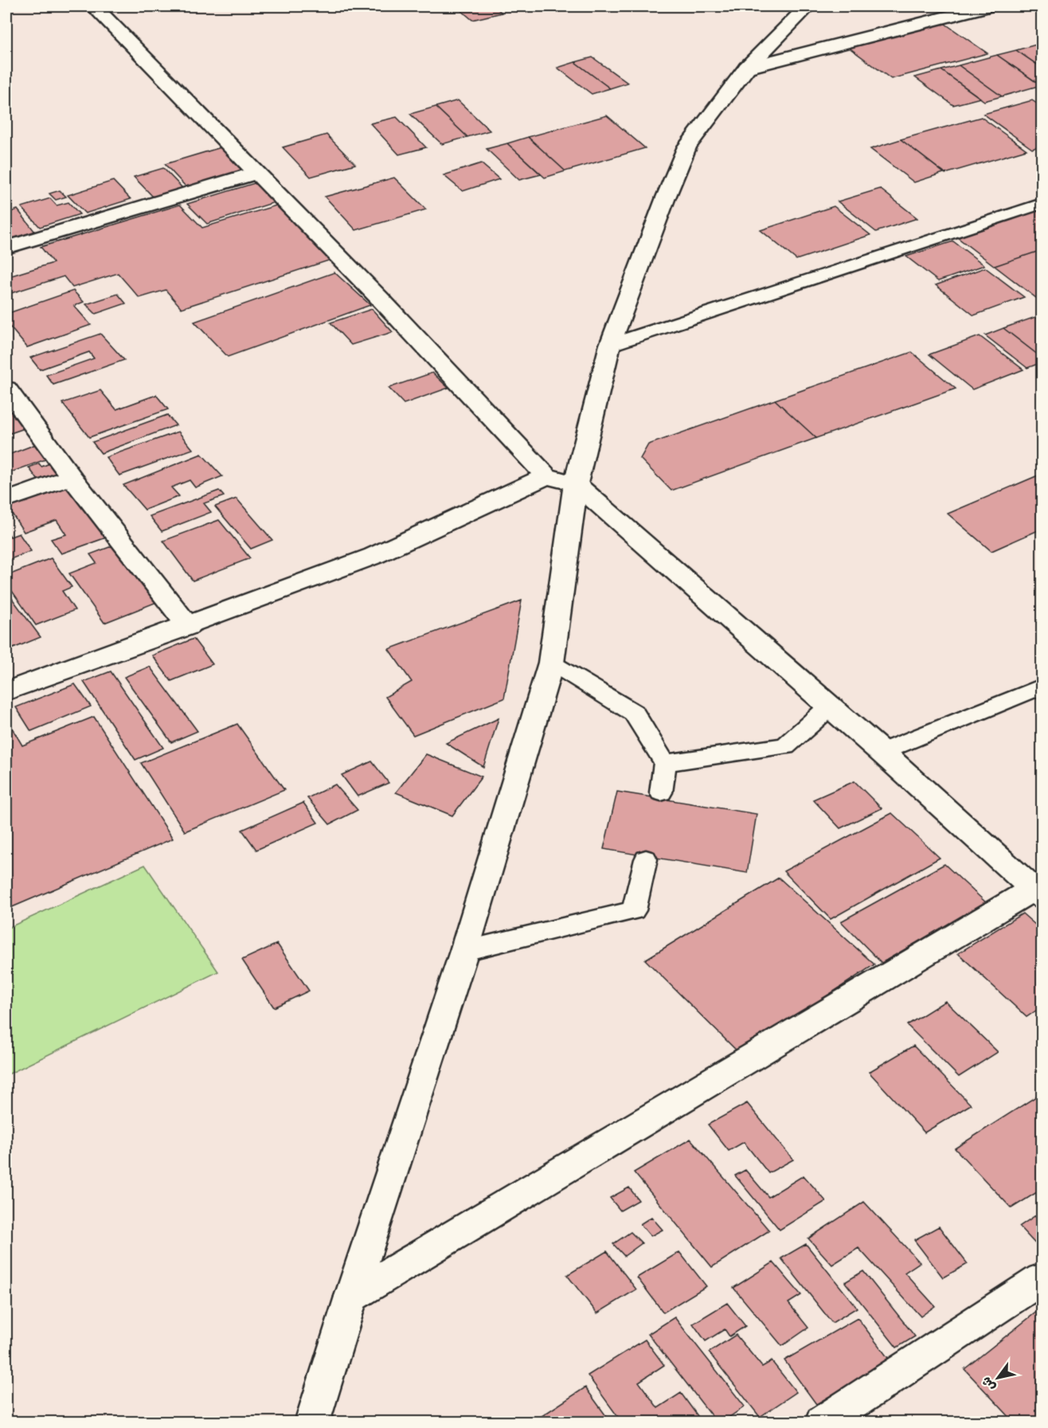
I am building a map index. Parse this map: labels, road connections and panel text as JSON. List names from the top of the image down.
{
  "north": "bottom left"
}
